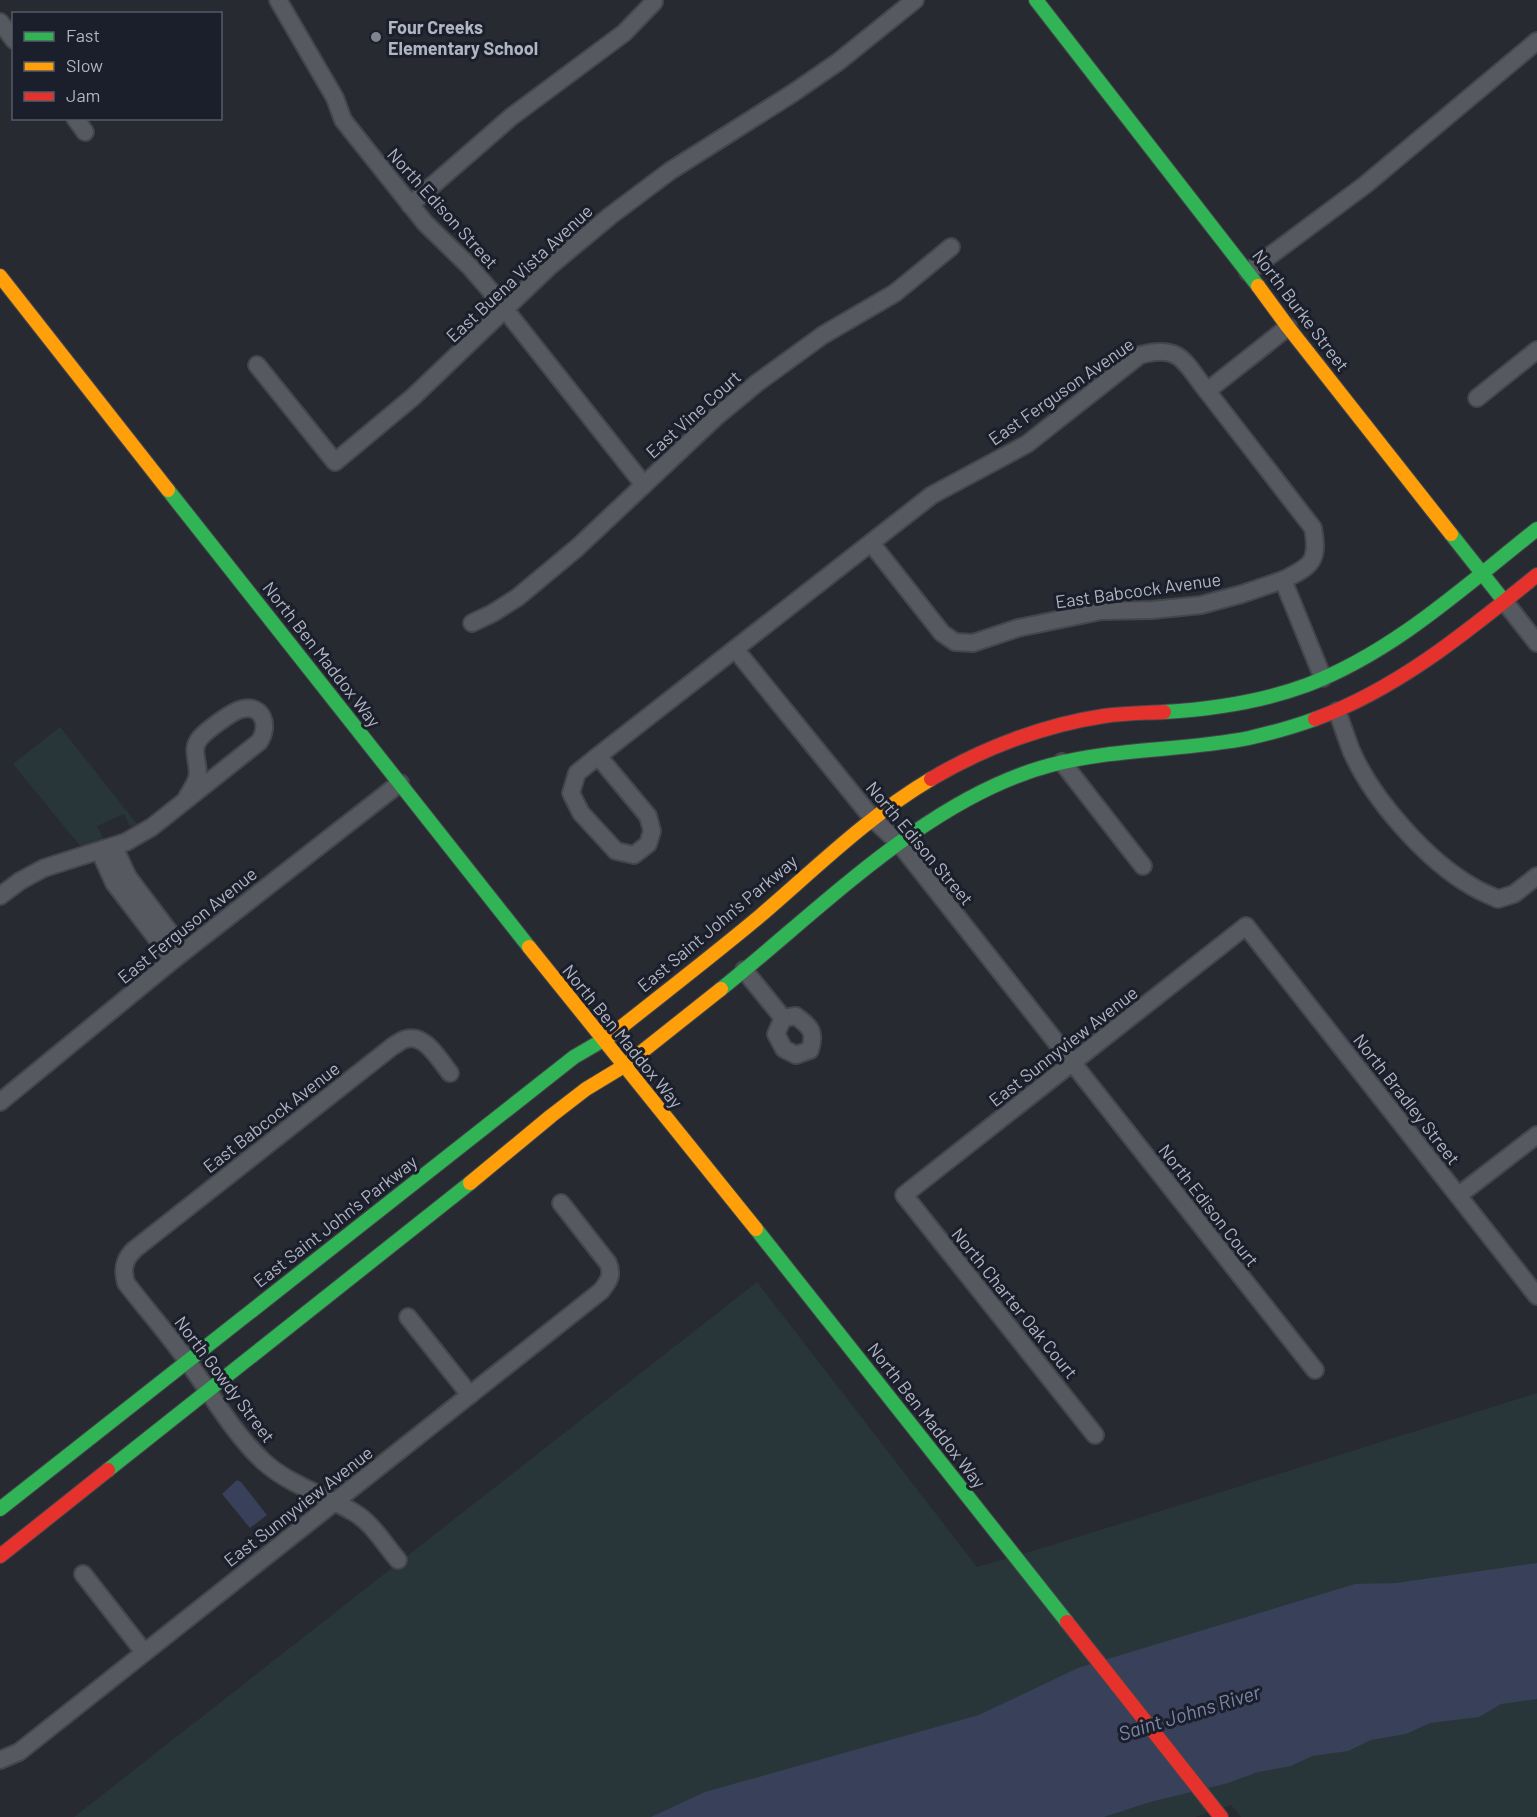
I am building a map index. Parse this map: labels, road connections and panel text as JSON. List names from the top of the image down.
{
  "streets": {
    "main road": ["North Burke Street", "North Ben Maddox Way", "East Saint John's Parkway"],
    "street": [
      "North Edison Street",
      "East Buena Vista Avenue",
      "East Ferguson Avenue",
      "East Vine Court",
      "East Babcock Avenue",
      "East Sunnyview Avenue",
      "North Bradley Street",
      "North Edison Court",
      "North Charter Oak Court",
      "North Gowdy Street"
    ]
  },
  "crossings": [
    ["North Edison Street", "East Buena Vista Avenue"],
    ["North Edison Street", "East Ferguson Avenue"],
    ["North Edison Street", "East Vine Court"],
    ["North Edison Street", "East Saint John's Parkway"],
    ["North Edison Street", "East Sunnyview Avenue"],
    ["North Edison Street", "North Edison Court"],
    ["North Burke Street", "East Saint John's Parkway"],
    ["East Ferguson Avenue", "East Babcock Avenue"],
    ["East Ferguson Avenue", "North Ben Maddox Way"],
    ["East Babcock Avenue", "North Gowdy Street"],
    ["North Ben Maddox Way", "East Saint John's Parkway"],
    ["East Saint John's Parkway", "North Gowdy Street"],
    ["East Sunnyview Avenue", "North Bradley Street"],
    ["East Sunnyview Avenue", "North Edison Court"],
    ["East Sunnyview Avenue", "North Charter Oak Court"],
    ["East Sunnyview Avenue", "North Gowdy Street"]
  ],
  "water": ["Saint Johns River"],
  "places": ["Four Creeks Elementary School"],
  "legend": ["Fast", "Slow", "Jam"]
}
